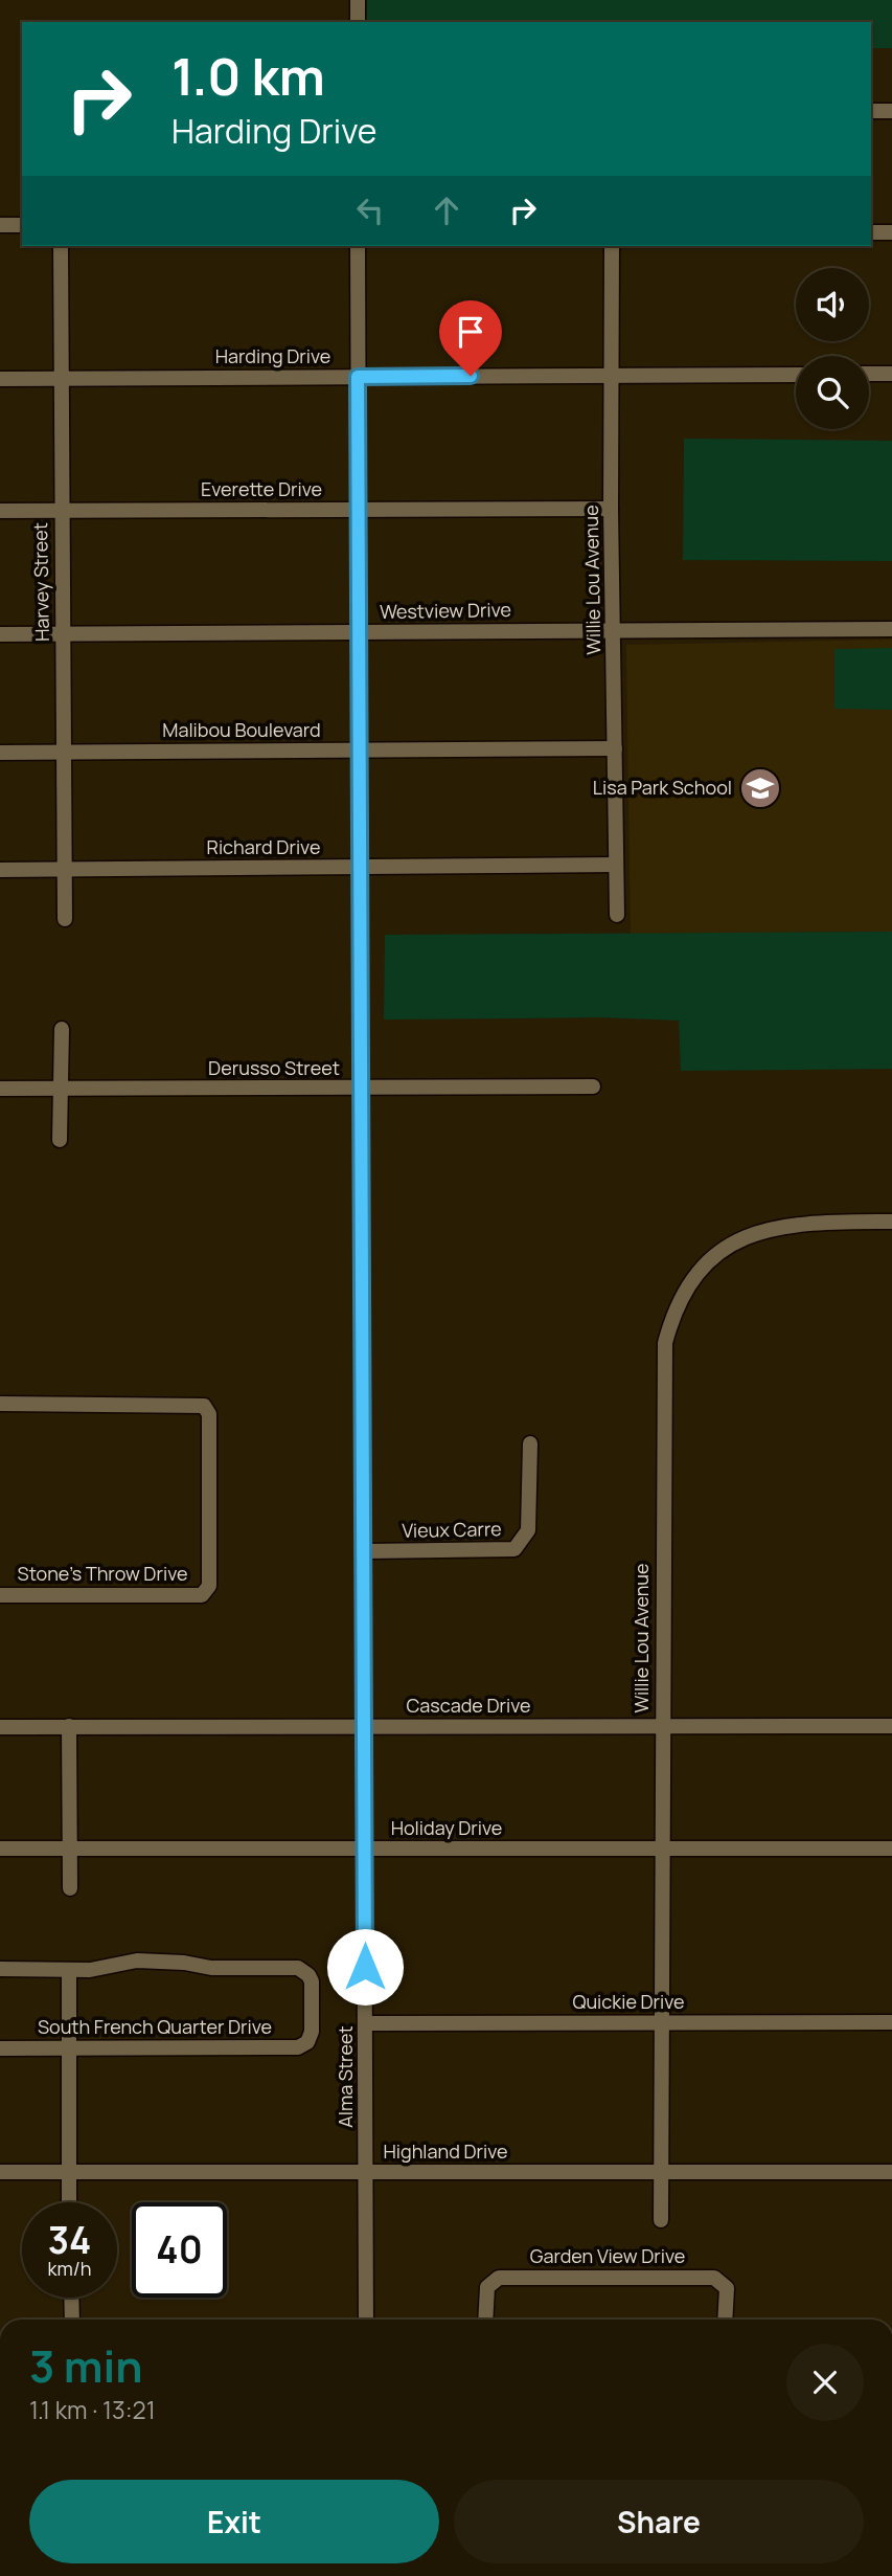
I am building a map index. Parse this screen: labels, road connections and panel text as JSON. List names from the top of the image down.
{
  "streets": {
    "street": [
      "Harding Drive",
      "Everette Drive",
      "Willie Lou Avenue",
      "Harvey Street",
      "Westview Drive",
      "Malibou Boulevard",
      "Richard Drive",
      "Derusso Street",
      "Vieux Carre",
      "Stone's Throw Drive",
      "Cascade Drive",
      "Holiday Drive",
      "Quickie Drive",
      "South French Quarter Drive",
      "Alma Street",
      "Highland Drive",
      "Garden View Drive"
    ]
  },
  "crossings": [
    ["Harding Drive", "Willie Lou Avenue"],
    ["Harding Drive", "Harvey Street"],
    ["Harding Drive", "Alma Street"],
    ["Everette Drive", "Willie Lou Avenue"],
    ["Everette Drive", "Harvey Street"],
    ["Everette Drive", "Alma Street"],
    ["Willie Lou Avenue", "Westview Drive"],
    ["Willie Lou Avenue", "Malibou Boulevard"],
    ["Willie Lou Avenue", "Richard Drive"],
    ["Willie Lou Avenue", "Cascade Drive"],
    ["Willie Lou Avenue", "Holiday Drive"],
    ["Willie Lou Avenue", "Quickie Drive"],
    ["Willie Lou Avenue", "Highland Drive"],
    ["Harvey Street", "Westview Drive"],
    ["Harvey Street", "Malibou Boulevard"],
    ["Harvey Street", "Richard Drive"],
    ["Westview Drive", "Alma Street"],
    ["Malibou Boulevard", "Alma Street"],
    ["Richard Drive", "Alma Street"],
    ["Derusso Street", "Alma Street"],
    ["Vieux Carre", "Alma Street"],
    ["Cascade Drive", "Alma Street"],
    ["Holiday Drive", "Alma Street"],
    ["Quickie Drive", "Alma Street"],
    ["Alma Street", "Highland Drive"]
  ],
  "places": {
    "school or university": ["Lisa Park School"]
  },
  "page": {
    "turn": ["1.0 km", "Harding Drive"],
    "speed": "34 km/h",
    "limit": "40",
    "heading": ["3 min", "1.1 km · 13:21"],
    "buttons": ["Exit", "Share"]
  }
}
